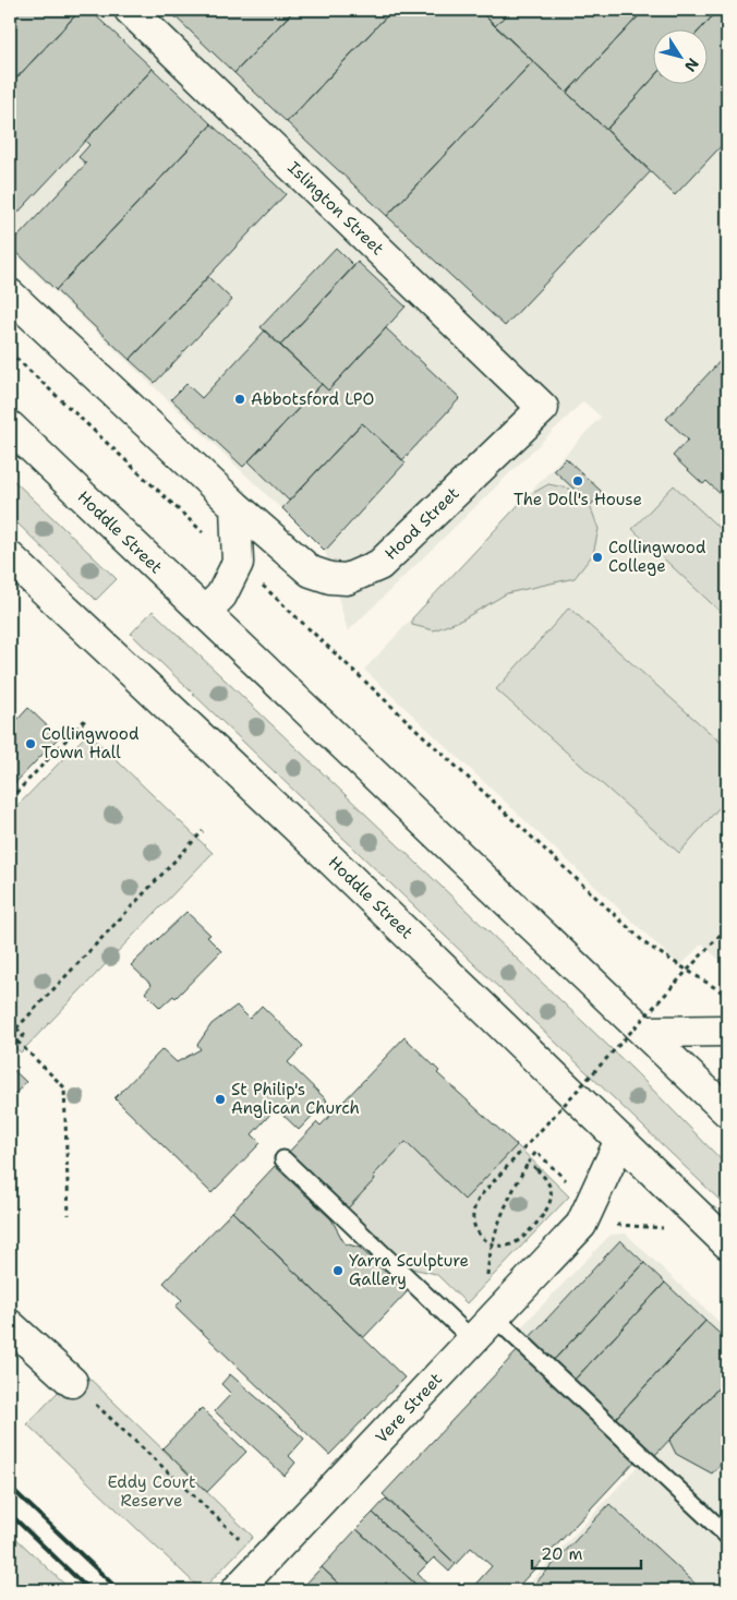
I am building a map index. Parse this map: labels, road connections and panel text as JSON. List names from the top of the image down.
{
  "streets": {
    "main road": [
      "Islington Street",
      "Hood Street",
      "Hoddle Street",
      "Vere Street"
    ]
  },
  "crossings": [
    ["Islington Street", "Hood Street"],
    ["Hoddle Street", "Vere Street"]
  ],
  "parks": ["Eddy Court Reserve"],
  "places": [
    "Abbotsford LPO",
    "The Doll's House",
    "Collingwood College",
    "Collingwood Town Hall",
    "St Philip's Anglican Church",
    "Yarra Sculpture Gallery"
  ],
  "scale_bar": "20 m",
  "north": "bottom right"
}
